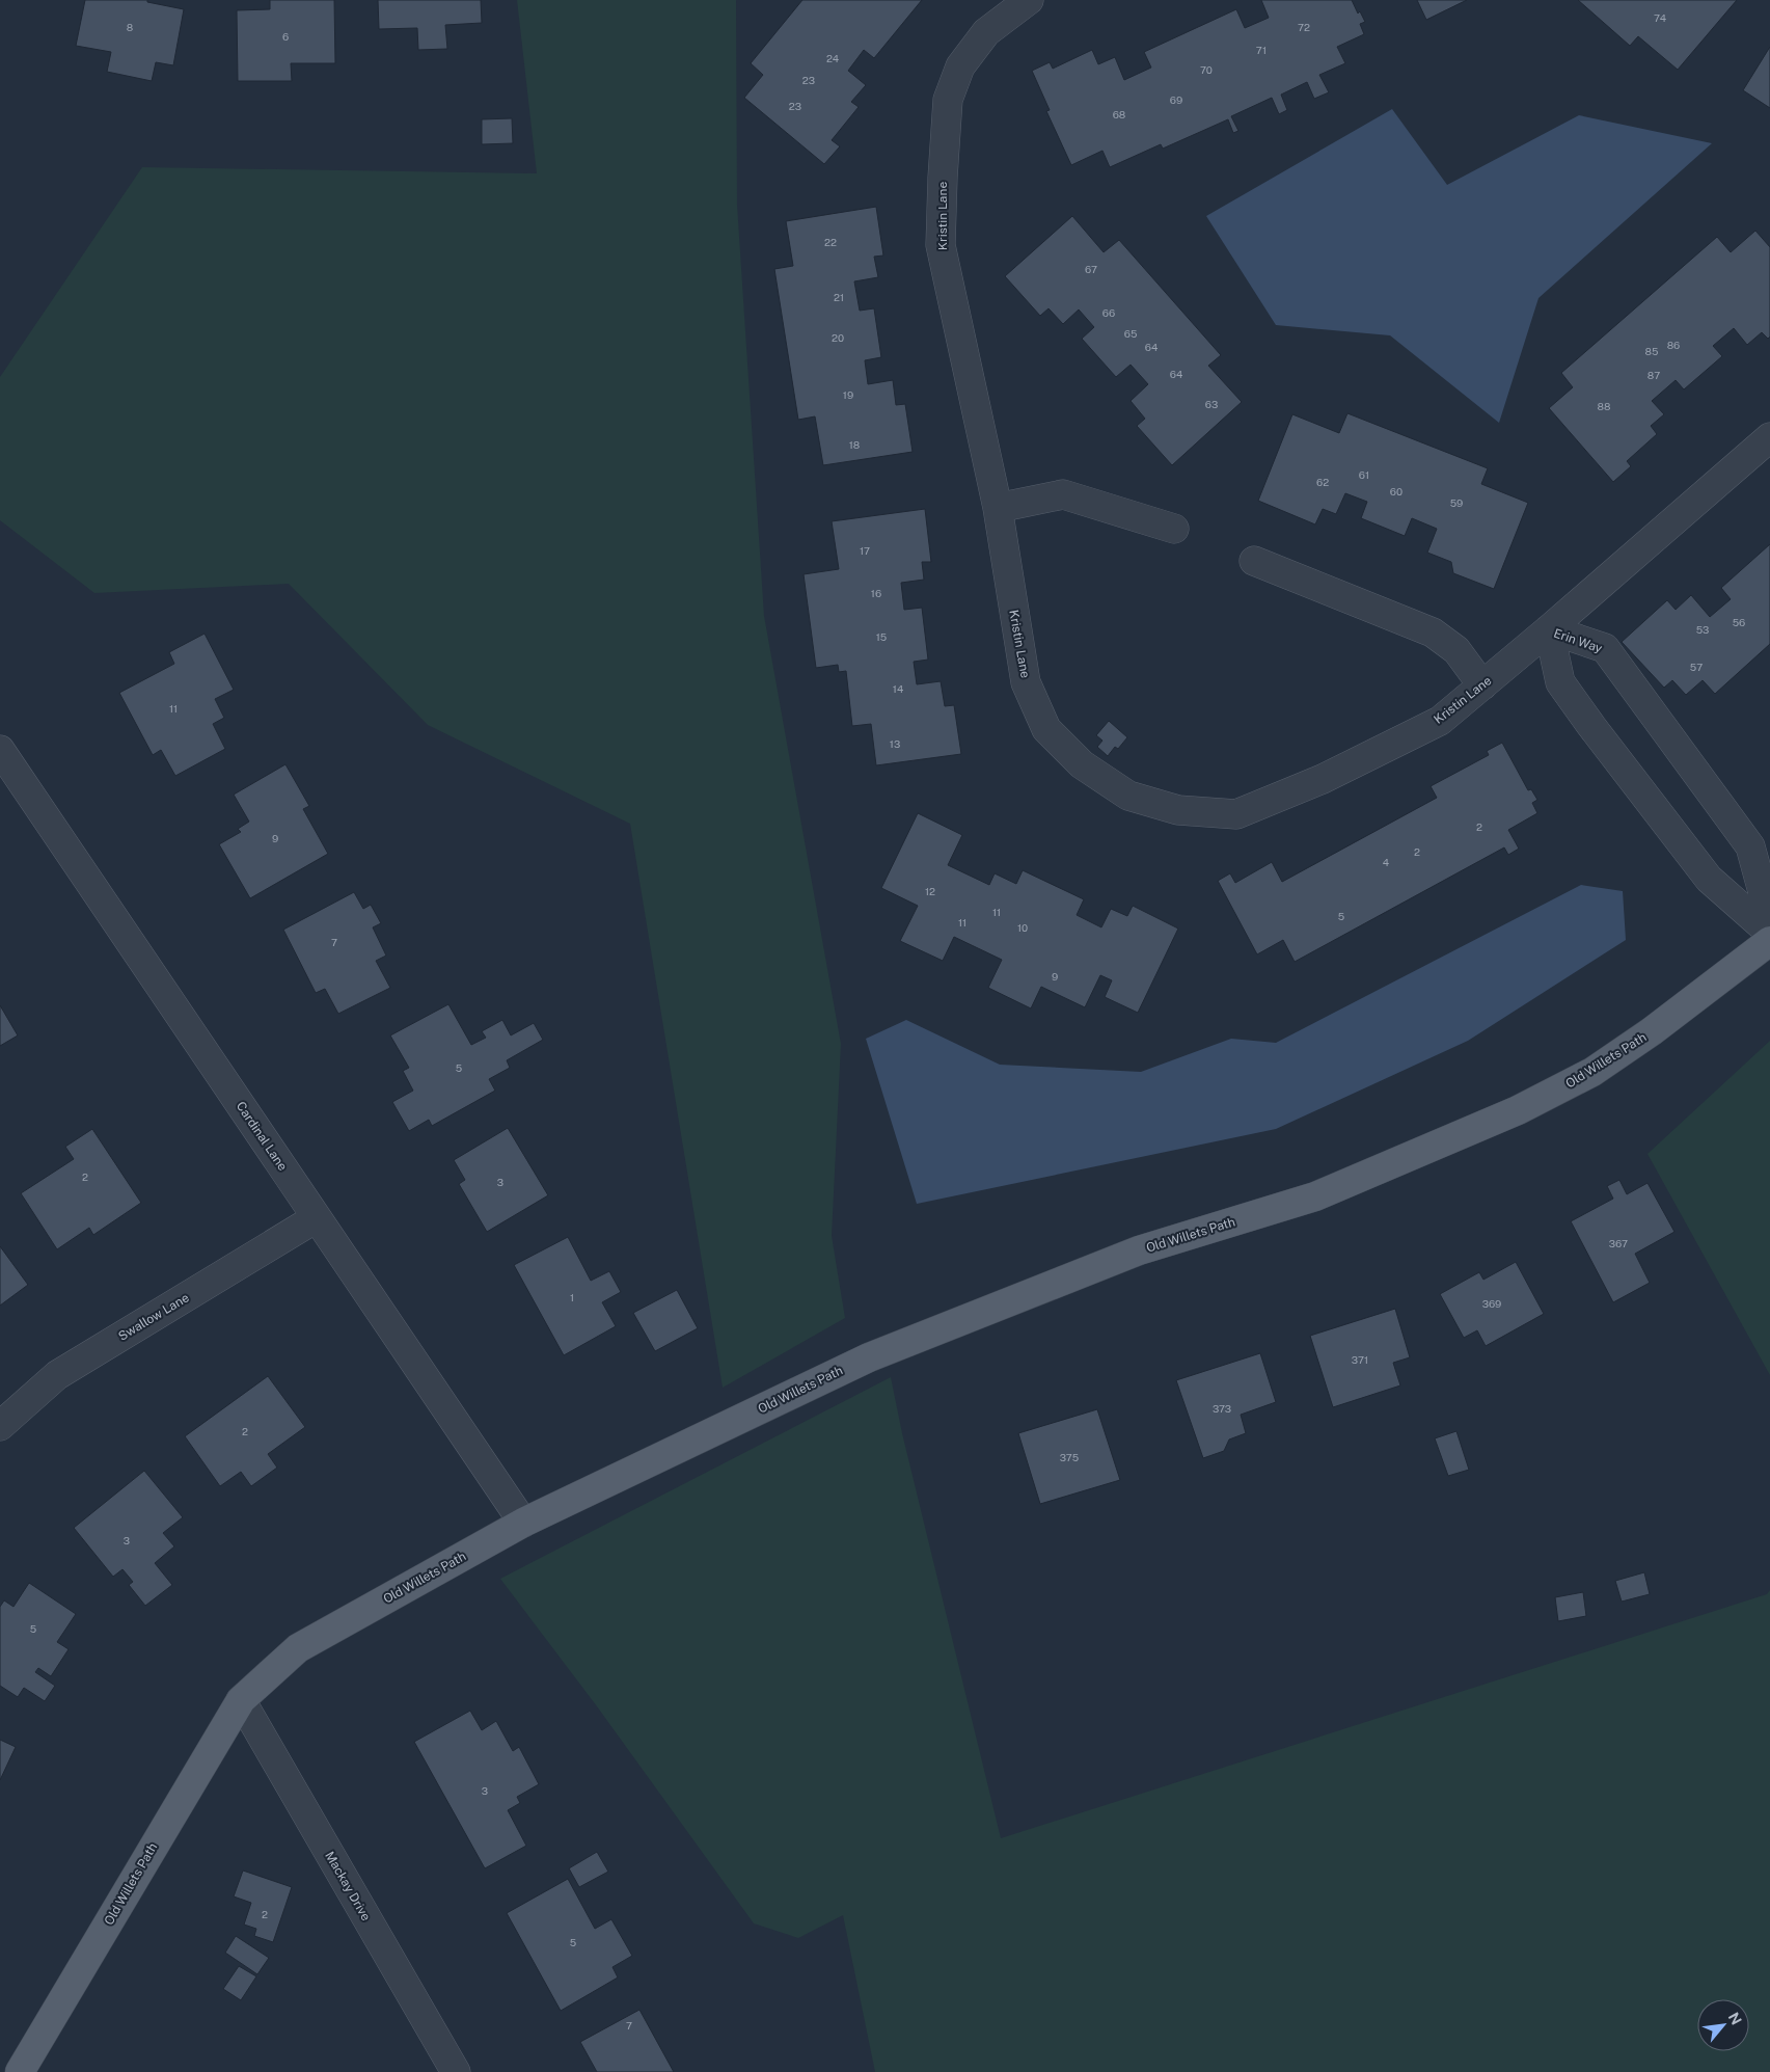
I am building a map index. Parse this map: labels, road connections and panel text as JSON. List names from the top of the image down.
{
  "streets": {
    "main road": ["Old Willets Path"],
    "street": [
      "Kristin Lane",
      "Erin Way",
      "Cardinal Lane",
      "Swallow Lane",
      "Mackay Drive"
    ]
  },
  "crossings": [
    ["Kristin Lane", "Erin Way"],
    ["Old Willets Path", "Cardinal Lane"],
    ["Old Willets Path", "Mackay Drive"],
    ["Cardinal Lane", "Swallow Lane"]
  ],
  "house_numbers": [
    "74",
    "8",
    "72",
    "6",
    "71",
    "24",
    "70",
    "23",
    "69",
    "23",
    "68",
    "22",
    "67",
    "21",
    "66",
    "65",
    "20",
    "86",
    "64",
    "85",
    "64",
    "87",
    "19",
    "63",
    "88",
    "18",
    "61",
    "62",
    "60",
    "59",
    "17",
    "16",
    "56",
    "53",
    "15",
    "57",
    "14",
    "11",
    "13",
    "2",
    "9",
    "2",
    "4",
    "12",
    "11",
    "5",
    "11",
    "10",
    "7",
    "9",
    "5",
    "2",
    "3",
    "367",
    "1",
    "369",
    "371",
    "373",
    "2",
    "375",
    "3",
    "5",
    "3",
    "2",
    "5",
    "7"
  ],
  "north": "top right"
}
